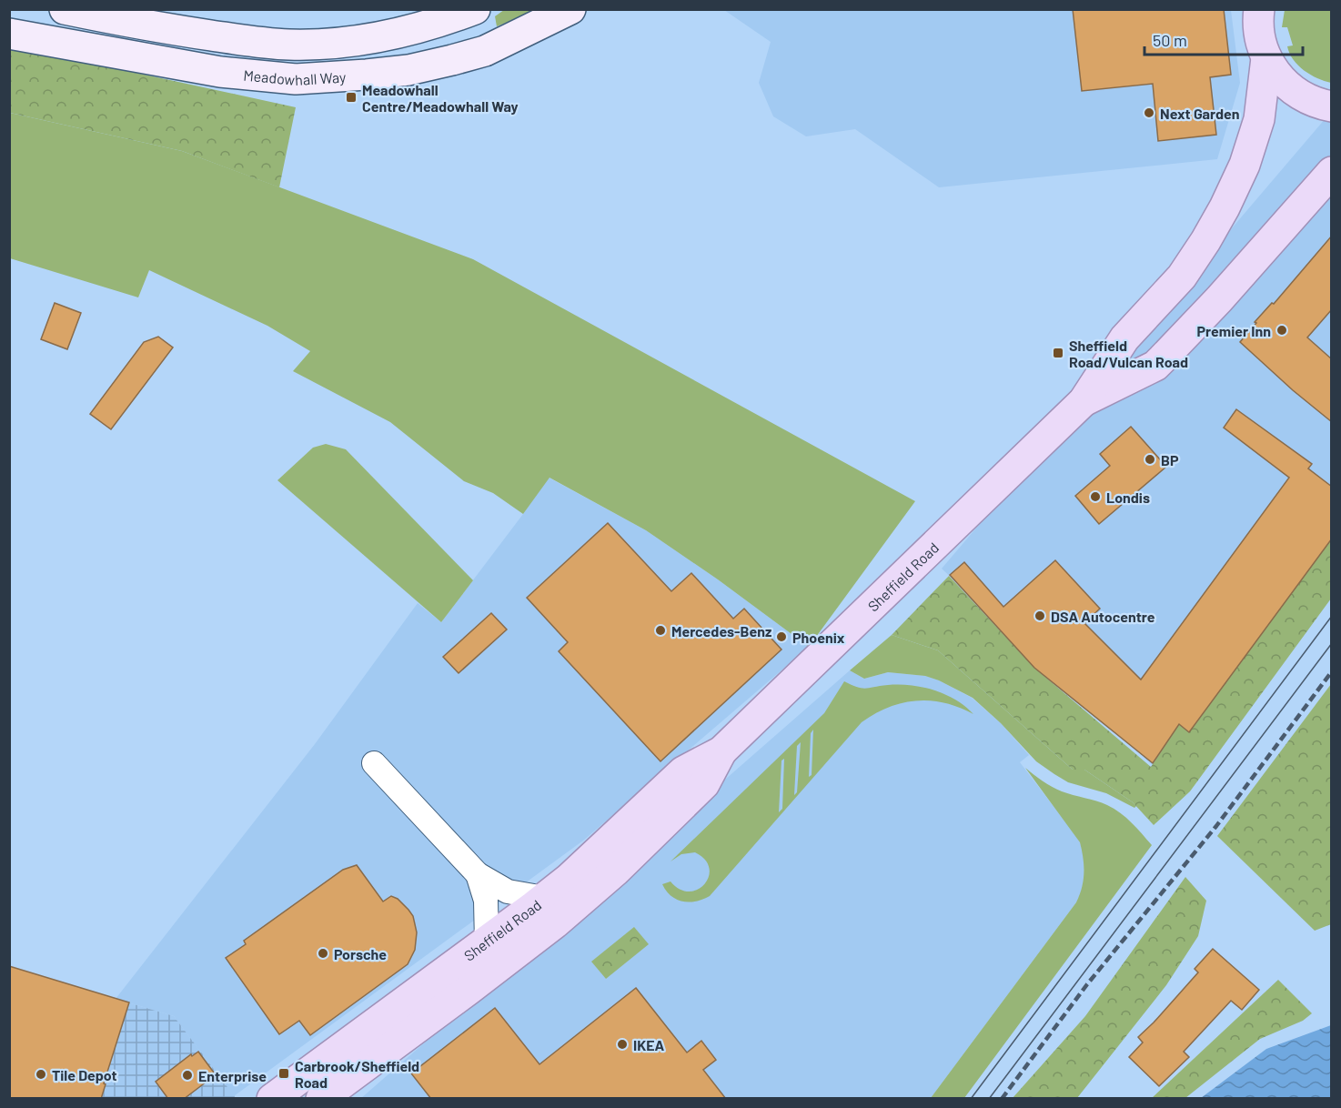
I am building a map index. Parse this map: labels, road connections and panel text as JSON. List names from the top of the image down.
{
  "streets": {
    "main road": ["Sheffield Road"],
    "street": ["Meadowhall Way"]
  },
  "places": {
    "transit": ["Meadowhall Centre/Meadowhall Way", "Sheffield Road/Vulcan Road", "Carbrook/Sheffield Road"],
    "other": [
      "Next Garden",
      "Premier Inn",
      "BP",
      "Londis",
      "DSA Autocentre",
      "Mercedes-Benz",
      "Phoenix",
      "Porsche",
      "IKEA",
      "Tile Depot",
      "Enterprise"
    ]
  },
  "scale_bar": "50 m"
}
